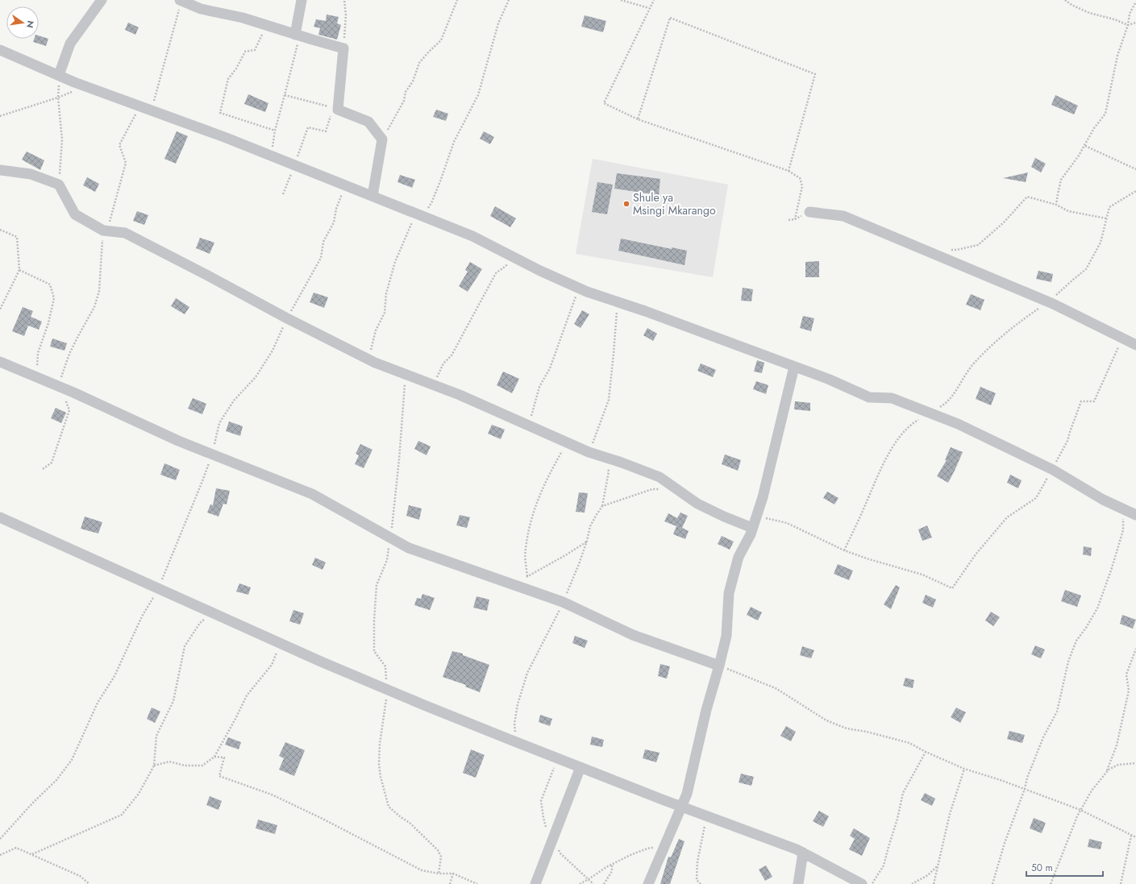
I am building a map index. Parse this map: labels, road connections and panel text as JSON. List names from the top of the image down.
{
  "places": ["Shule ya Msingi Mkarango"],
  "scale_bar": "50 m",
  "north": "right"
}
